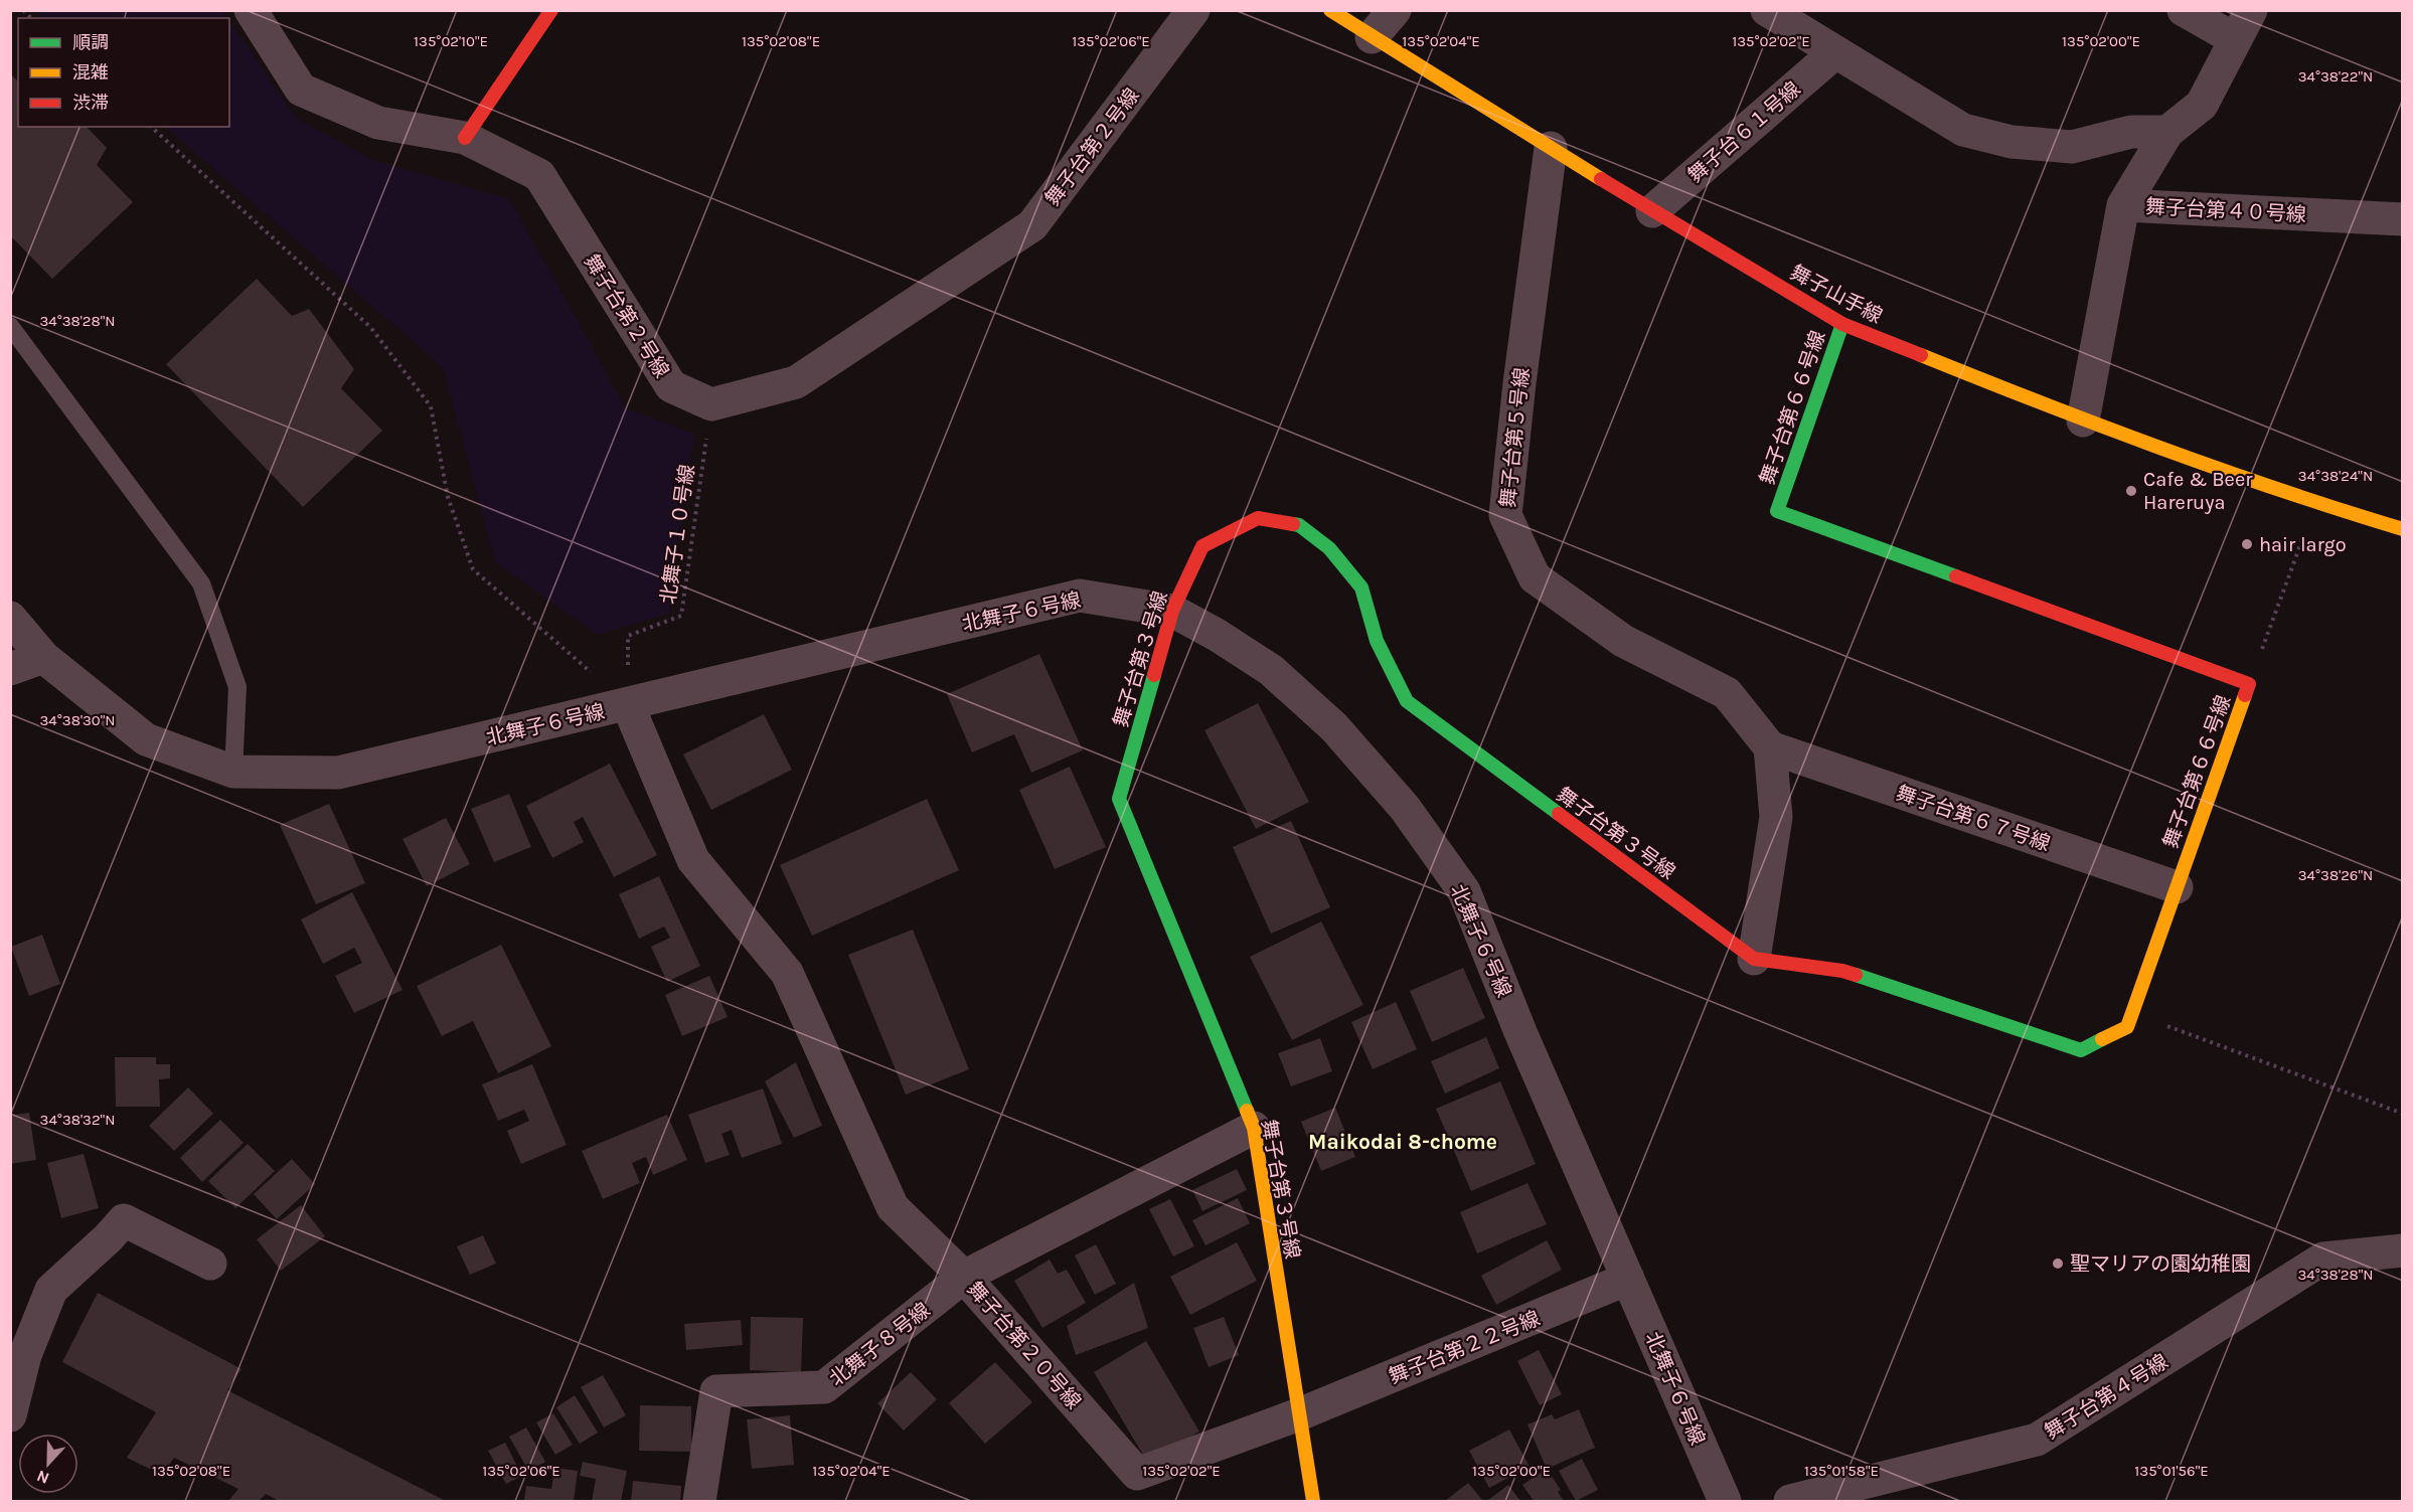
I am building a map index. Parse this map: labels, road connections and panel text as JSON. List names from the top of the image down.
{
  "streets": {
    "street": [
      "舞子台６１号線",
      "舞子台第２号線",
      "舞子台第４０号線",
      "舞子山手線",
      "舞子台第６６号線",
      "舞子台第５号線",
      "北舞子６号線",
      "舞子台第３号線",
      "舞子台第６７号線",
      "北舞子８号線",
      "舞子台第２０号線",
      "舞子台第２２号線",
      "舞子台第４号線"
    ],
    "path": ["北舞子１０号線"]
  },
  "crossings": [
    ["舞子台６１号線", "舞子山手線"],
    ["舞子台第２号線", "北舞子１０号線"],
    ["舞子台第４０号線", "舞子山手線"],
    ["舞子山手線", "舞子台第６６号線"],
    ["舞子山手線", "舞子台第５号線"],
    ["舞子台第６６号線", "舞子台第３号線"],
    ["舞子台第６６号線", "舞子台第６７号線"],
    ["舞子台第５号線", "舞子台第６７号線"],
    ["北舞子１０号線", "北舞子６号線"],
    ["北舞子６号線", "舞子台第３号線"],
    ["北舞子６号線", "舞子台第２２号線"],
    ["舞子台第３号線", "舞子台第２０号線"],
    ["舞子台第３号線", "舞子台第２２号線"],
    ["北舞子８号線", "舞子台第２０号線"],
    ["舞子台第２０号線", "舞子台第２２号線"]
  ],
  "districts": ["Maikodai 8-chome"],
  "places": ["Cafe & Beer Hareruya", "hair largo", "聖マリアの園幼稚園"],
  "legend": ["順調", "混雑", "渋滞"],
  "north": "bottom",
  "coordinates": [
    "135°02'10\"E",
    "135°02'08\"E",
    "135°02'06\"E",
    "135°02'04\"E",
    "135°02'02\"E",
    "135°02'00\"E",
    "34°38'22\"N",
    "34°38'28\"N",
    "34°38'24\"N",
    "34°38'30\"N",
    "34°38'26\"N",
    "34°38'32\"N",
    "135°01'58\"E",
    "135°01'56\"E"
  ]
}
